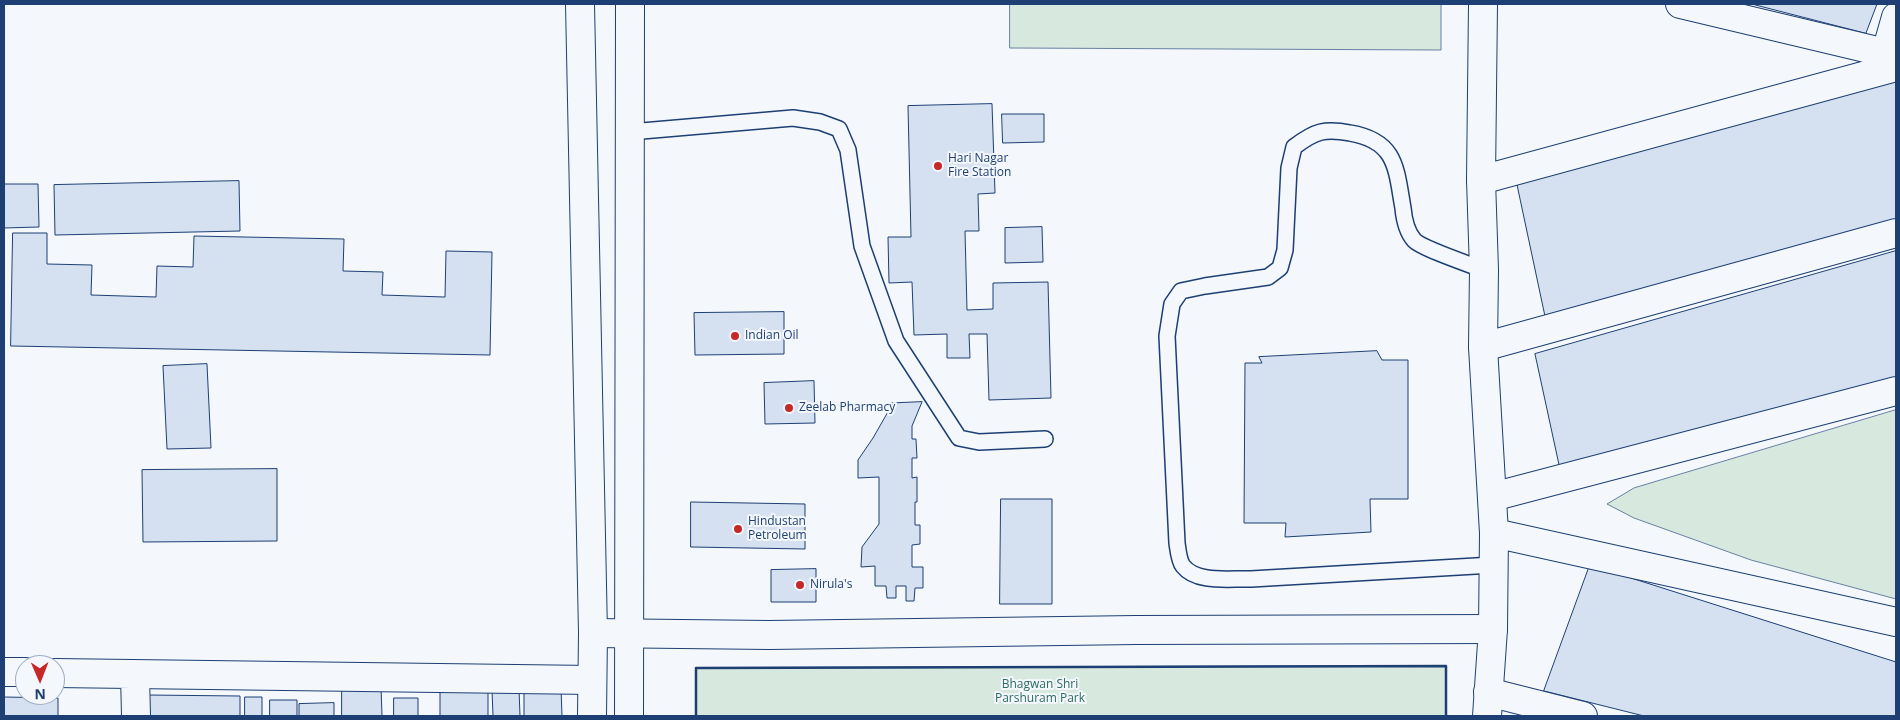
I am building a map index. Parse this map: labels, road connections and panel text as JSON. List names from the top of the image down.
{
  "parks": ["Bhagwan Shri Parshuram Park"],
  "places": [
    "Hari Nagar Fire Station",
    "Indian Oil",
    "Zeelab Pharmacy",
    "Hindustan Petroleum",
    "Nirula's"
  ],
  "north": "bottom"
}
